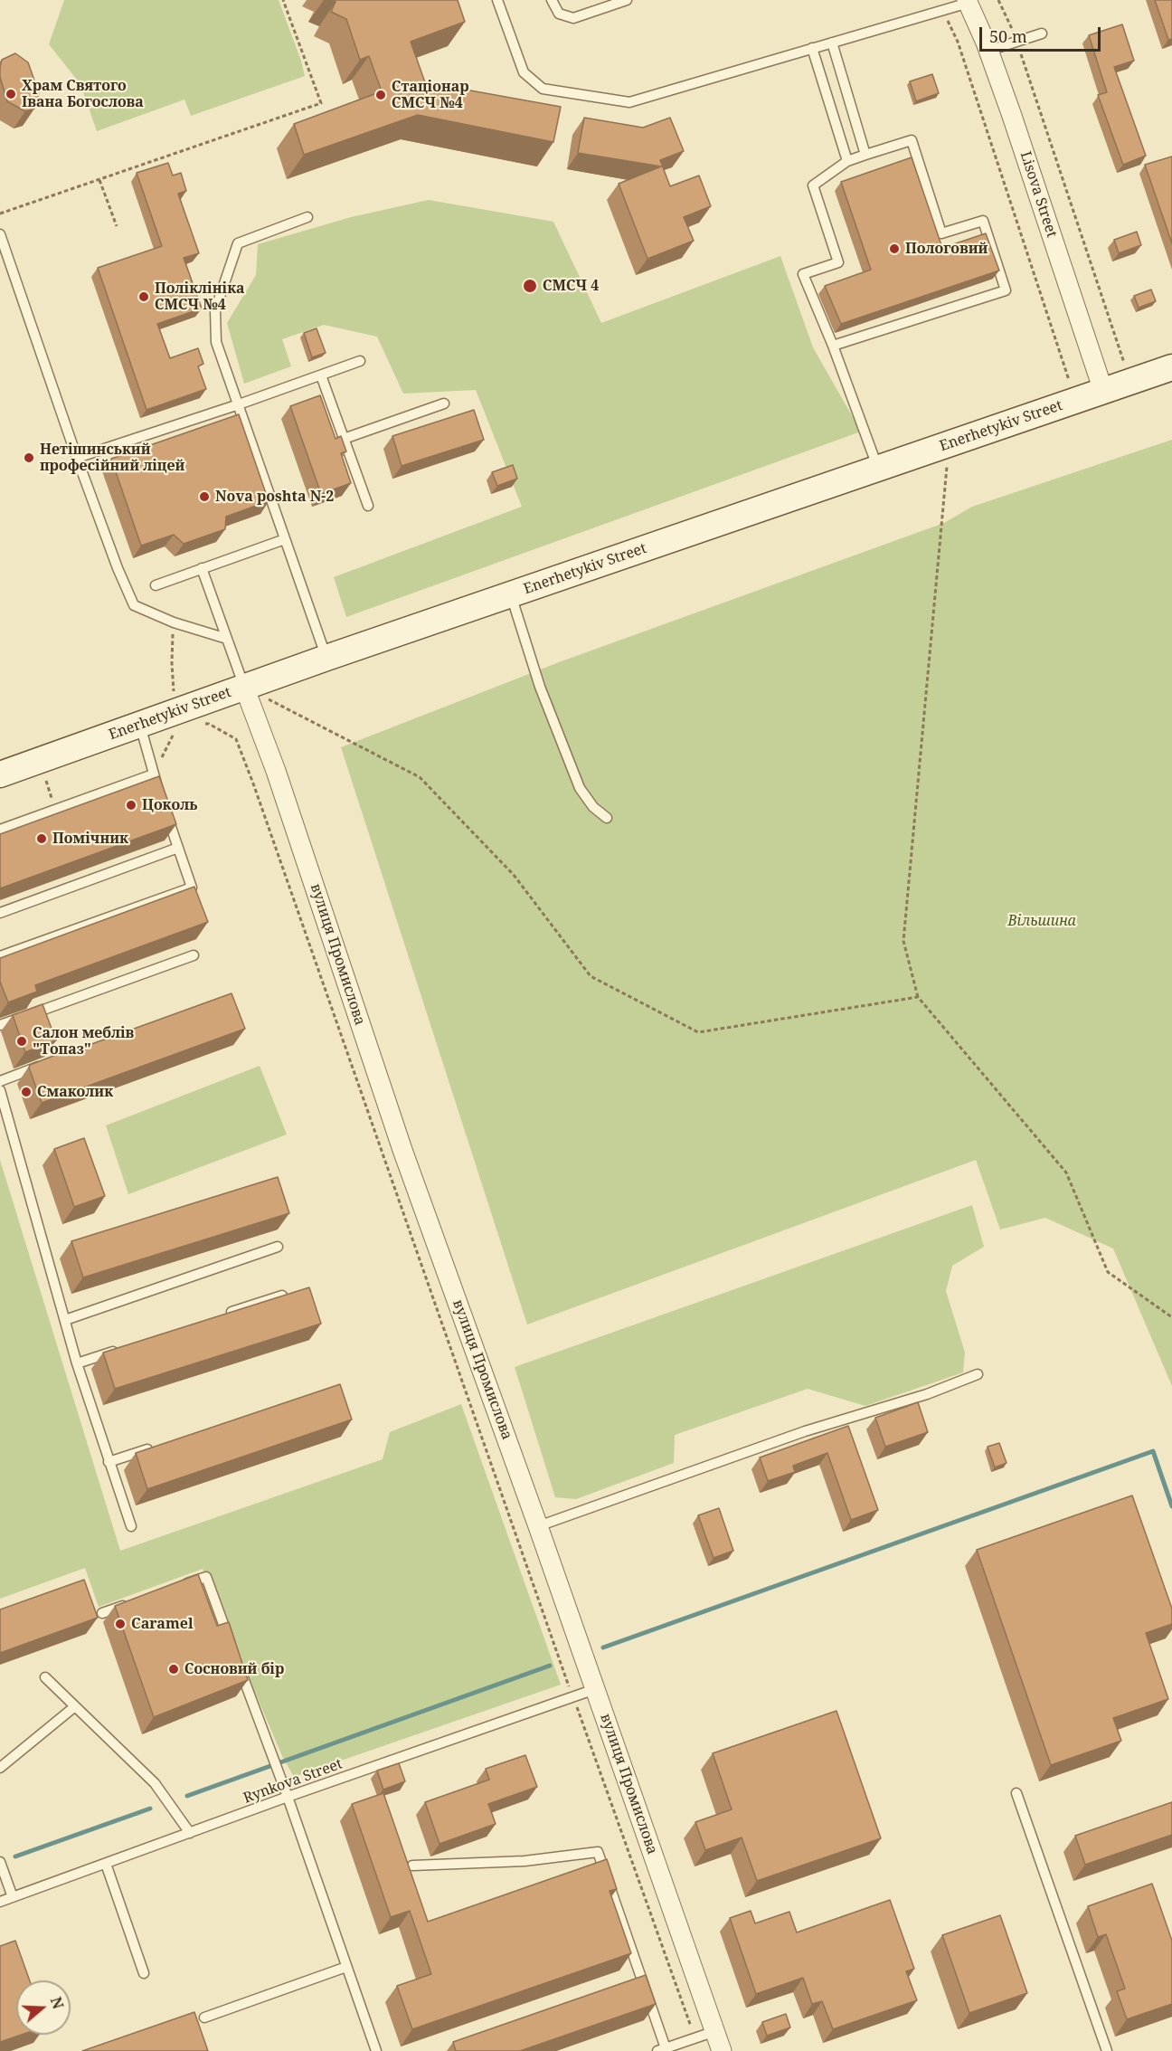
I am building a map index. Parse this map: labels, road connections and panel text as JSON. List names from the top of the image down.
{
  "streets": {
    "main road": ["Enerhetykiv Street"],
    "street": ["Lisova Street", "вулиця Промислова"],
    "lane": ["Rynkova Street"]
  },
  "crossings": [
    ["Lisova Street", "Enerhetykiv Street"],
    ["Enerhetykiv Street", "вулиця Промислова"],
    ["вулиця Промислова", "Rynkova Street"]
  ],
  "parks": ["Вільшина"],
  "places": [
    "Храм Святого Івана Богослова",
    "Стаціонар СМСЧ №4",
    "Пологовий",
    "СМСЧ 4",
    "Поліклініка СМСЧ №4",
    "Нетішинський професійний ліцей",
    "Nova poshta N-2",
    "Цоколь",
    "Помічник",
    "Салон меблів \"Топаз\"",
    "Смаколик",
    "Caramel",
    "Сосновий бір"
  ],
  "scale_bar": "50 m",
  "north": "right"
}
